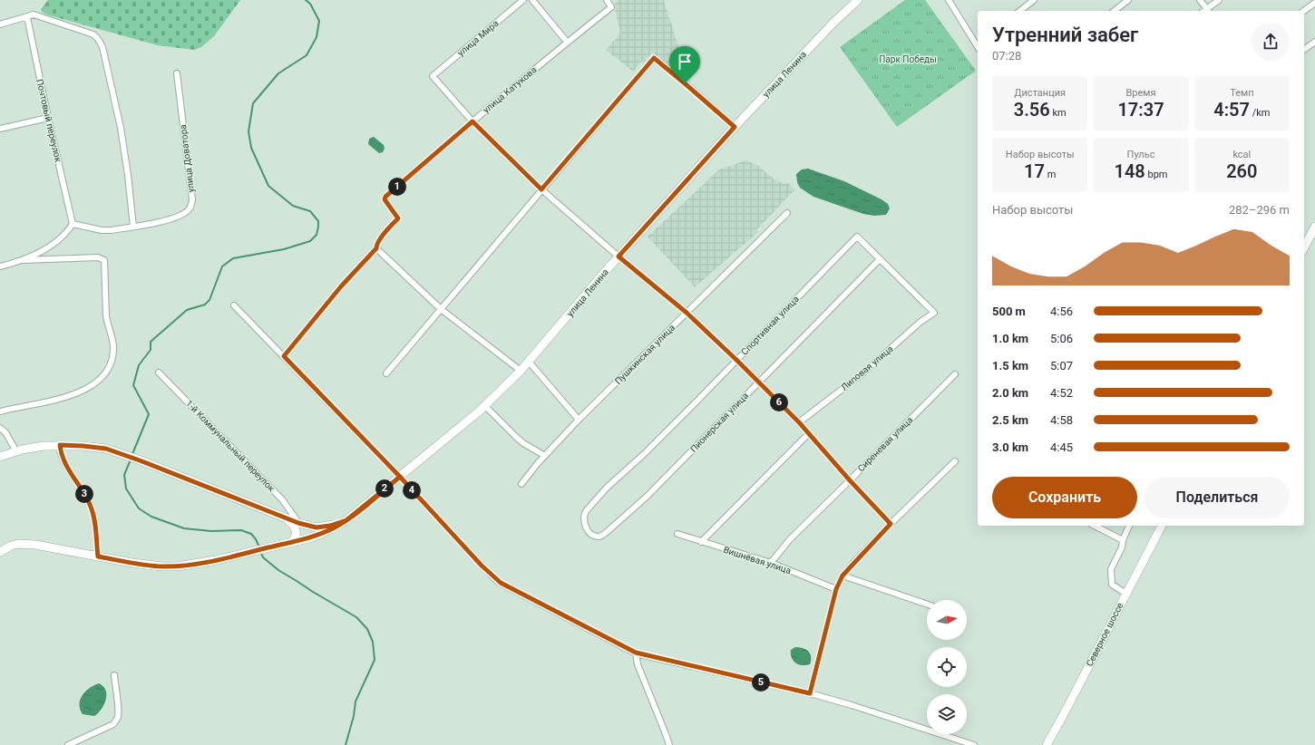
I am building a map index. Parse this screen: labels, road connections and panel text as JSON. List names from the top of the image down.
{
  "streets": {
    "main road": ["улица Ленина", "Северное шоссе"],
    "street": [
      "улица Мира",
      "улица Катукова",
      "Почтовый переулок",
      "улица Доватора",
      "Спортивная улица",
      "Пушкинская улица",
      "Липовая улица",
      "Пионерская улица",
      "Сиреневая улица",
      "1-й Коммунальный переулок",
      "Вишнёвая улица"
    ]
  },
  "crossings": [
    ["улица Мира", "улица Катукова"],
    ["Почтовый переулок", "улица Доватора"],
    ["Спортивная улица", "Липовая улица"],
    ["Спортивная улица", "Пионерская улица"],
    ["Сиреневая улица", "Вишнёвая улица"]
  ],
  "parks": ["Парк Победы"],
  "north": "right",
  "page": {
    "heading": ["Утренний забег", "07:28"],
    "stats": [
      ["Дистанция", "3.56 km"],
      ["Время", "17:37"],
      ["Темп", "4:57 /km"],
      ["Набор высоты", "17 m"],
      ["Пульс", "148 bpm"],
      ["kcal", "260"]
    ],
    "pins": [
      "1",
      "6",
      "2",
      "4",
      "3",
      "5"
    ],
    "chart": ["Набор высоты", "282–296 m"],
    "list": [
      {
        "name": "500 m",
        "note": "4:56"
      },
      {
        "name": "1.0 km",
        "note": "5:06"
      },
      {
        "name": "1.5 km",
        "note": "5:07"
      },
      {
        "name": "2.0 km",
        "note": "4:52"
      },
      {
        "name": "2.5 km",
        "note": "4:58"
      },
      {
        "name": "3.0 km",
        "note": "4:45"
      }
    ],
    "buttons": ["Сохранить", "Поделиться"]
  }
}
